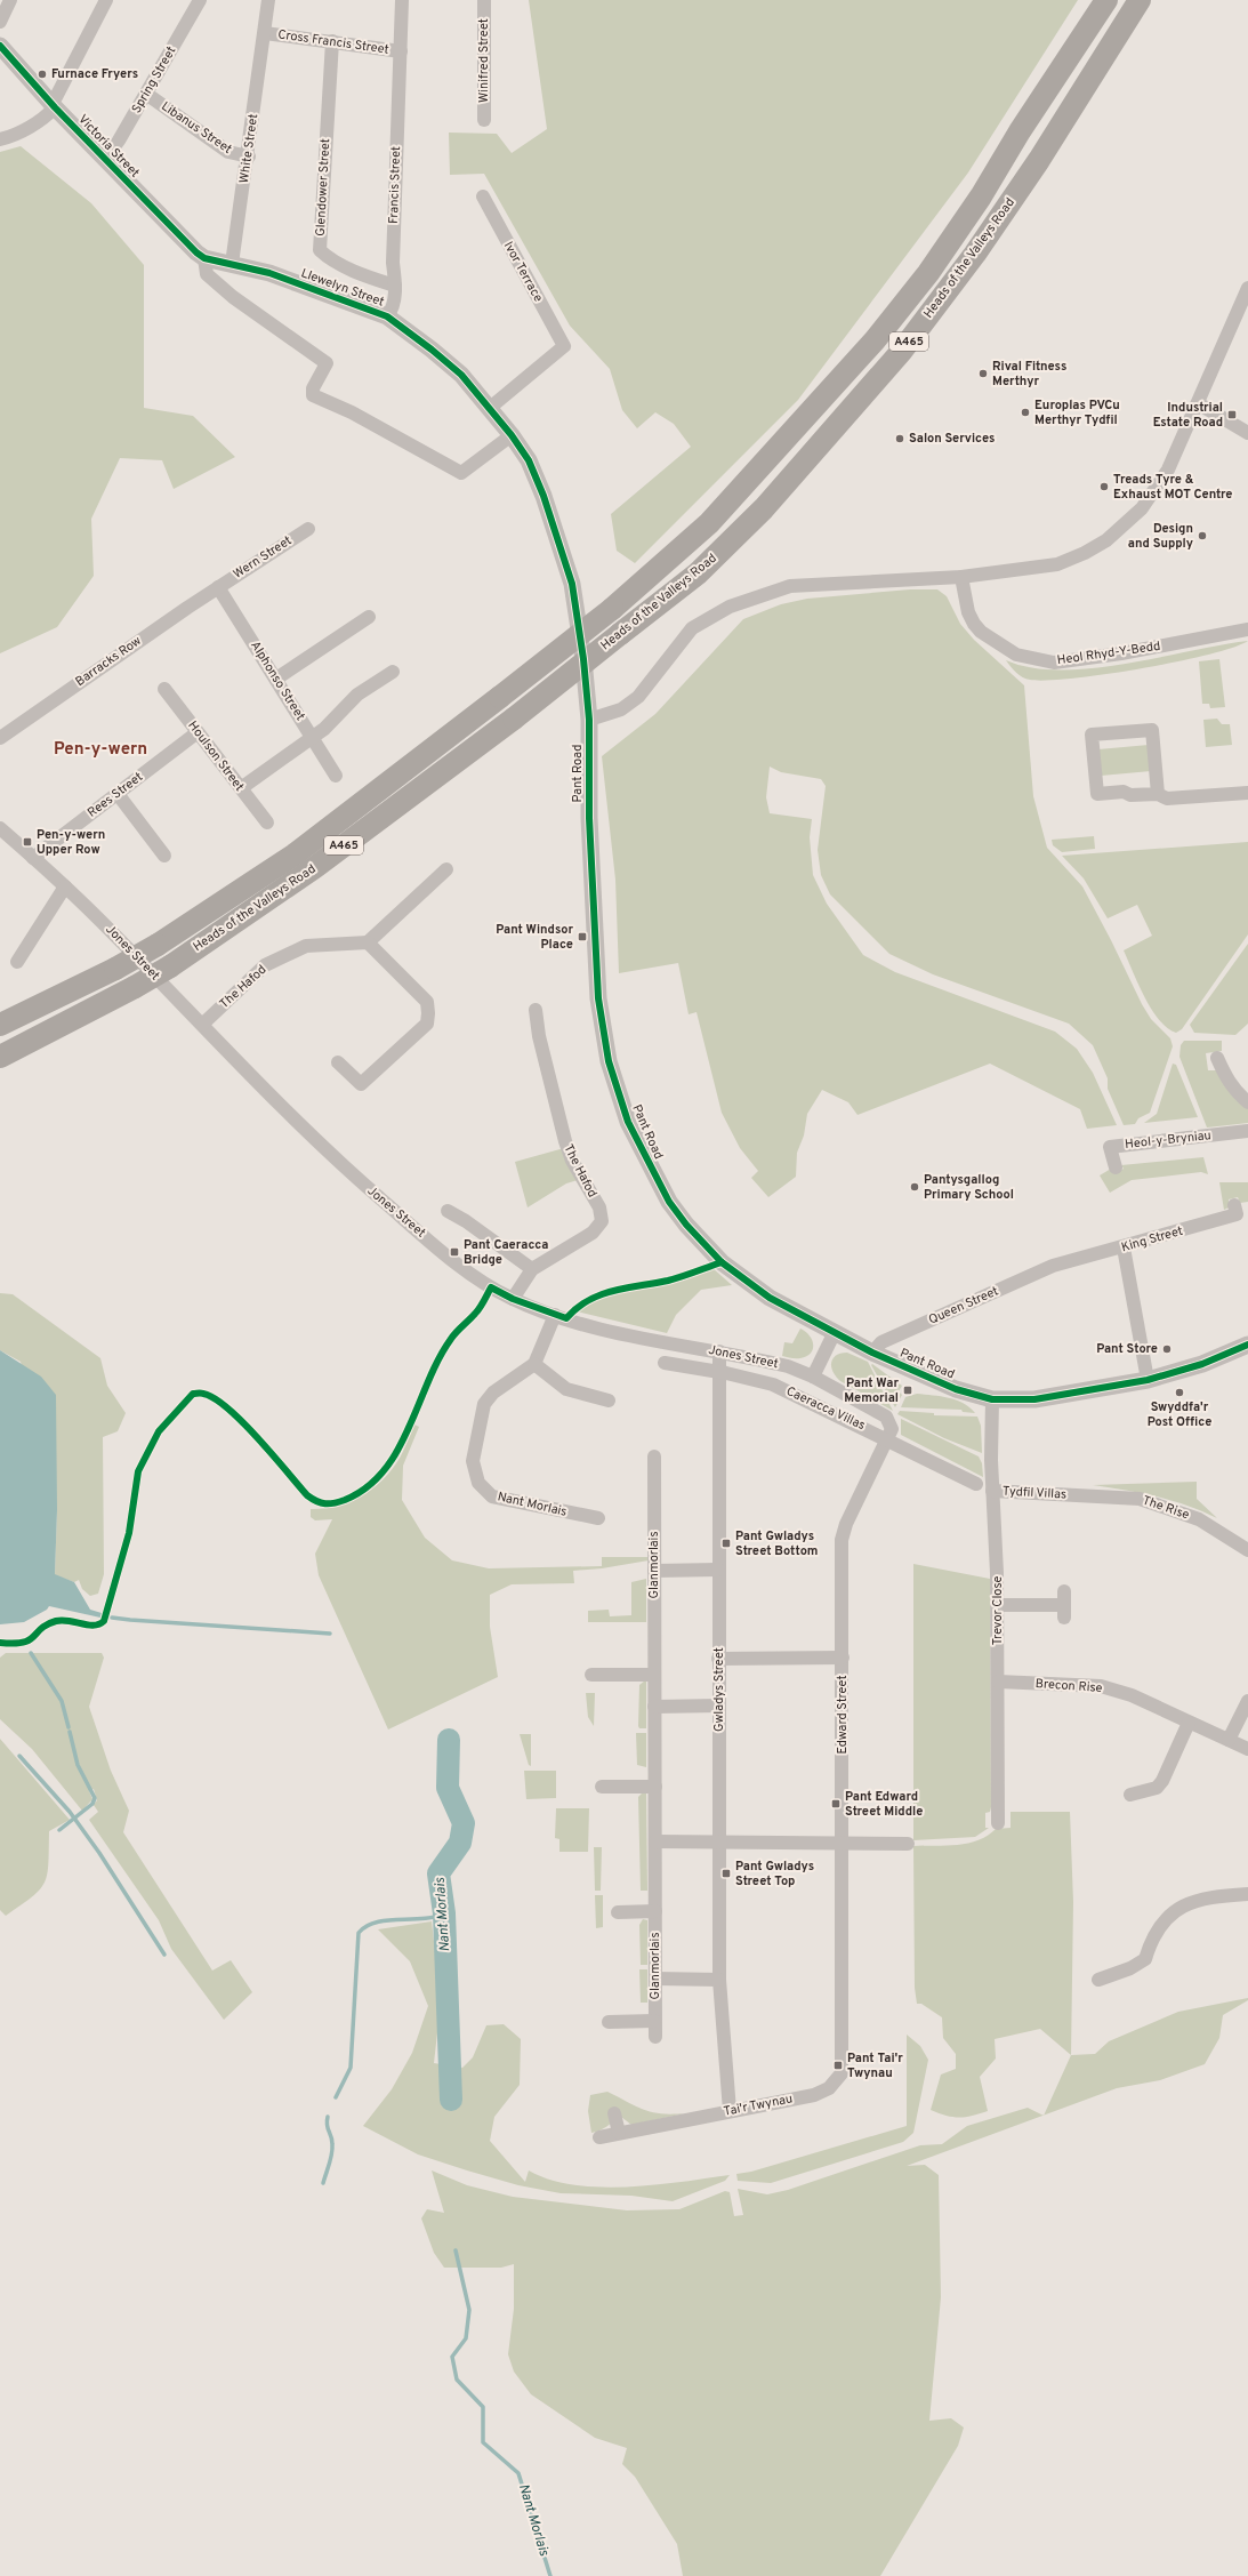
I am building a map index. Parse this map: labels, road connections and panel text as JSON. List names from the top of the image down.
{
  "streets": {
    "highway": ["Heads of the Valleys Road", "A465"],
    "street": [
      "Cross Francis Street",
      "Winifred Street",
      "Spring Street",
      "Libanus Street",
      "Victoria Street",
      "White Street",
      "Francis Street",
      "Glendower Street",
      "Ivor Terrace",
      "Llewelyn Street",
      "Wern Street",
      "Heol Rhyd-Y-Bedd",
      "Barracks Row",
      "Alphonso Street",
      "Houlson Street",
      "Pant Road",
      "Rees Street",
      "Jones Street",
      "The Hafod",
      "Heol-y-Bryniau",
      "King Street",
      "Queen Street",
      "Caeracca Villas",
      "Tydfil Villas",
      "Nant Morlais",
      "The Rise",
      "Glanmorlais",
      "Trevor Close",
      "Brecon Rise",
      "Gwladys Street",
      "Edward Street",
      "Tai'r Twynau"
    ]
  },
  "crossings": [
    ["Cross Francis Street", "White Street"],
    ["Cross Francis Street", "Francis Street"],
    ["Cross Francis Street", "Glendower Street"],
    ["Spring Street", "Libanus Street"],
    ["Spring Street", "Victoria Street"],
    ["Libanus Street", "White Street"],
    ["Victoria Street", "Llewelyn Street"],
    ["White Street", "Llewelyn Street"],
    ["Francis Street", "Glendower Street"],
    ["Francis Street", "Llewelyn Street"],
    ["Ivor Terrace", "Llewelyn Street"],
    ["Llewelyn Street", "Pant Road"],
    ["Wern Street", "Barracks Row"],
    ["Wern Street", "Alphonso Street"],
    ["Barracks Row", "Alphonso Street"],
    ["Houlson Street", "Rees Street"],
    ["Pant Road", "Queen Street"],
    ["Pant Road", "Trevor Close"],
    ["Rees Street", "Jones Street"],
    ["Jones Street", "The Hafod"],
    ["Jones Street", "Gwladys Street"],
    ["Jones Street", "Edward Street"],
    ["King Street", "Queen Street"],
    ["Caeracca Villas", "Gwladys Street"],
    ["Caeracca Villas", "Edward Street"],
    ["Tydfil Villas", "The Rise"],
    ["Tydfil Villas", "Trevor Close"],
    ["Trevor Close", "Brecon Rise"],
    ["Gwladys Street", "Tai'r Twynau"],
    ["Edward Street", "Tai'r Twynau"]
  ],
  "districts": ["Pen-y-wern"],
  "water": ["Nant Morlais"],
  "places": {
    "other": [
      "Furnace Fryers",
      "Rival Fitness Merthyr",
      "Europlas PVCu Merthyr Tydfil",
      "Salon Services",
      "Treads Tyre & Exhaust MOT Centre",
      "Design and Supply",
      "Pantysgallog Primary School",
      "Pant Store",
      "Swyddfa'r Post Office"
    ],
    "transit": [
      "Industrial Estate Road",
      "Pen-y-wern Upper Row",
      "Pant Windsor Place",
      "Pant Caeracca Bridge",
      "Pant War Memorial",
      "Pant Gwladys Street Bottom",
      "Pant Edward Street Middle",
      "Pant Gwladys Street Top",
      "Pant Tai'r Twynau"
    ]
  }
}
